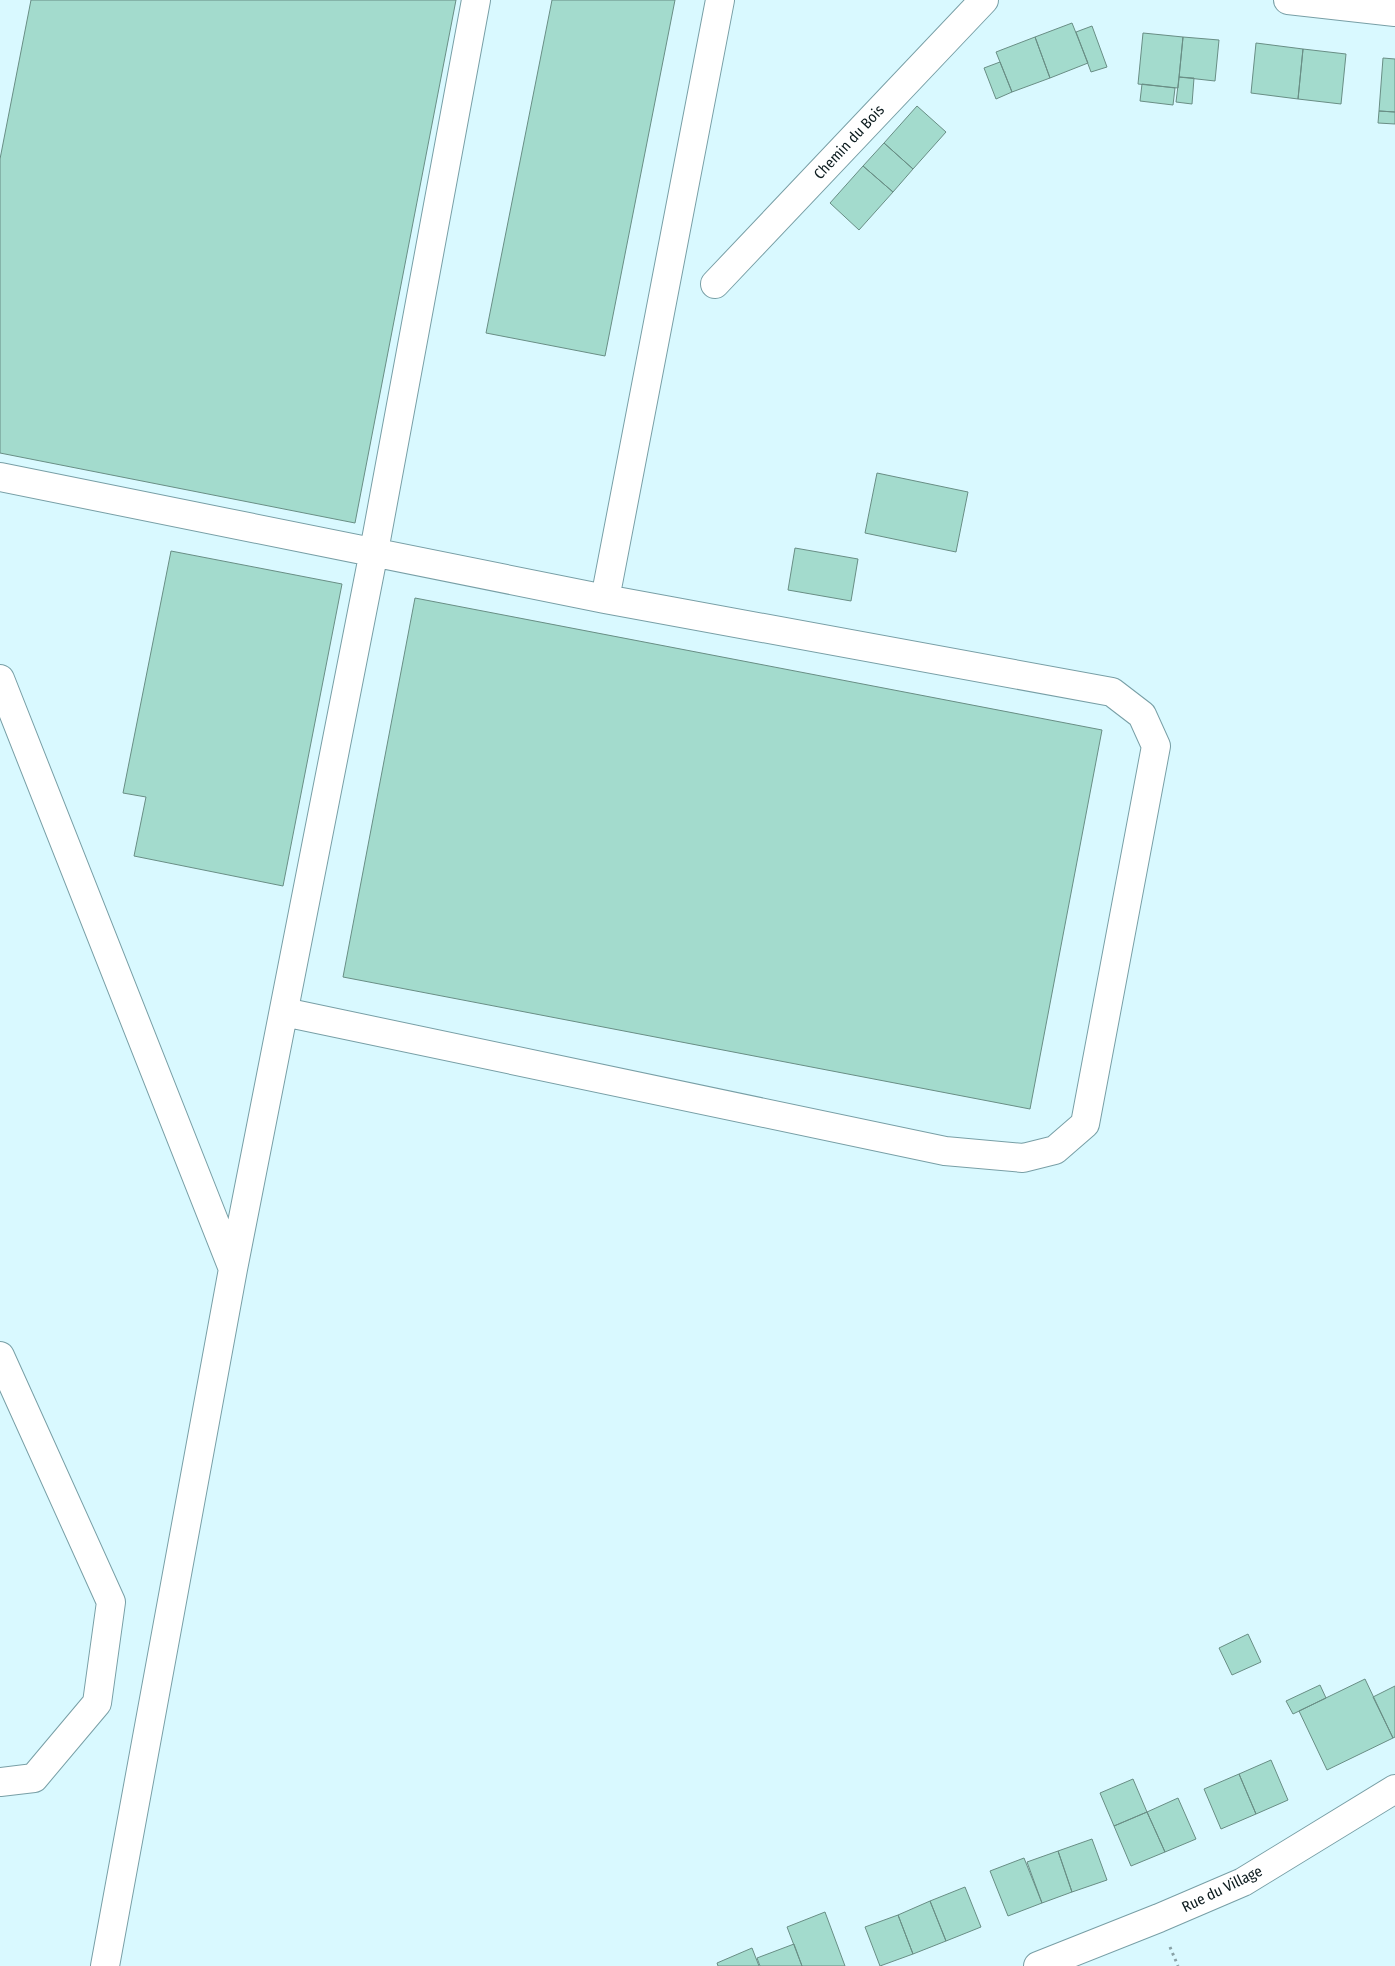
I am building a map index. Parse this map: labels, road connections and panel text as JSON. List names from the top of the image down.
{
  "streets": {
    "street": ["Chemin du Bois", "Rue du Village"]
  }
}
